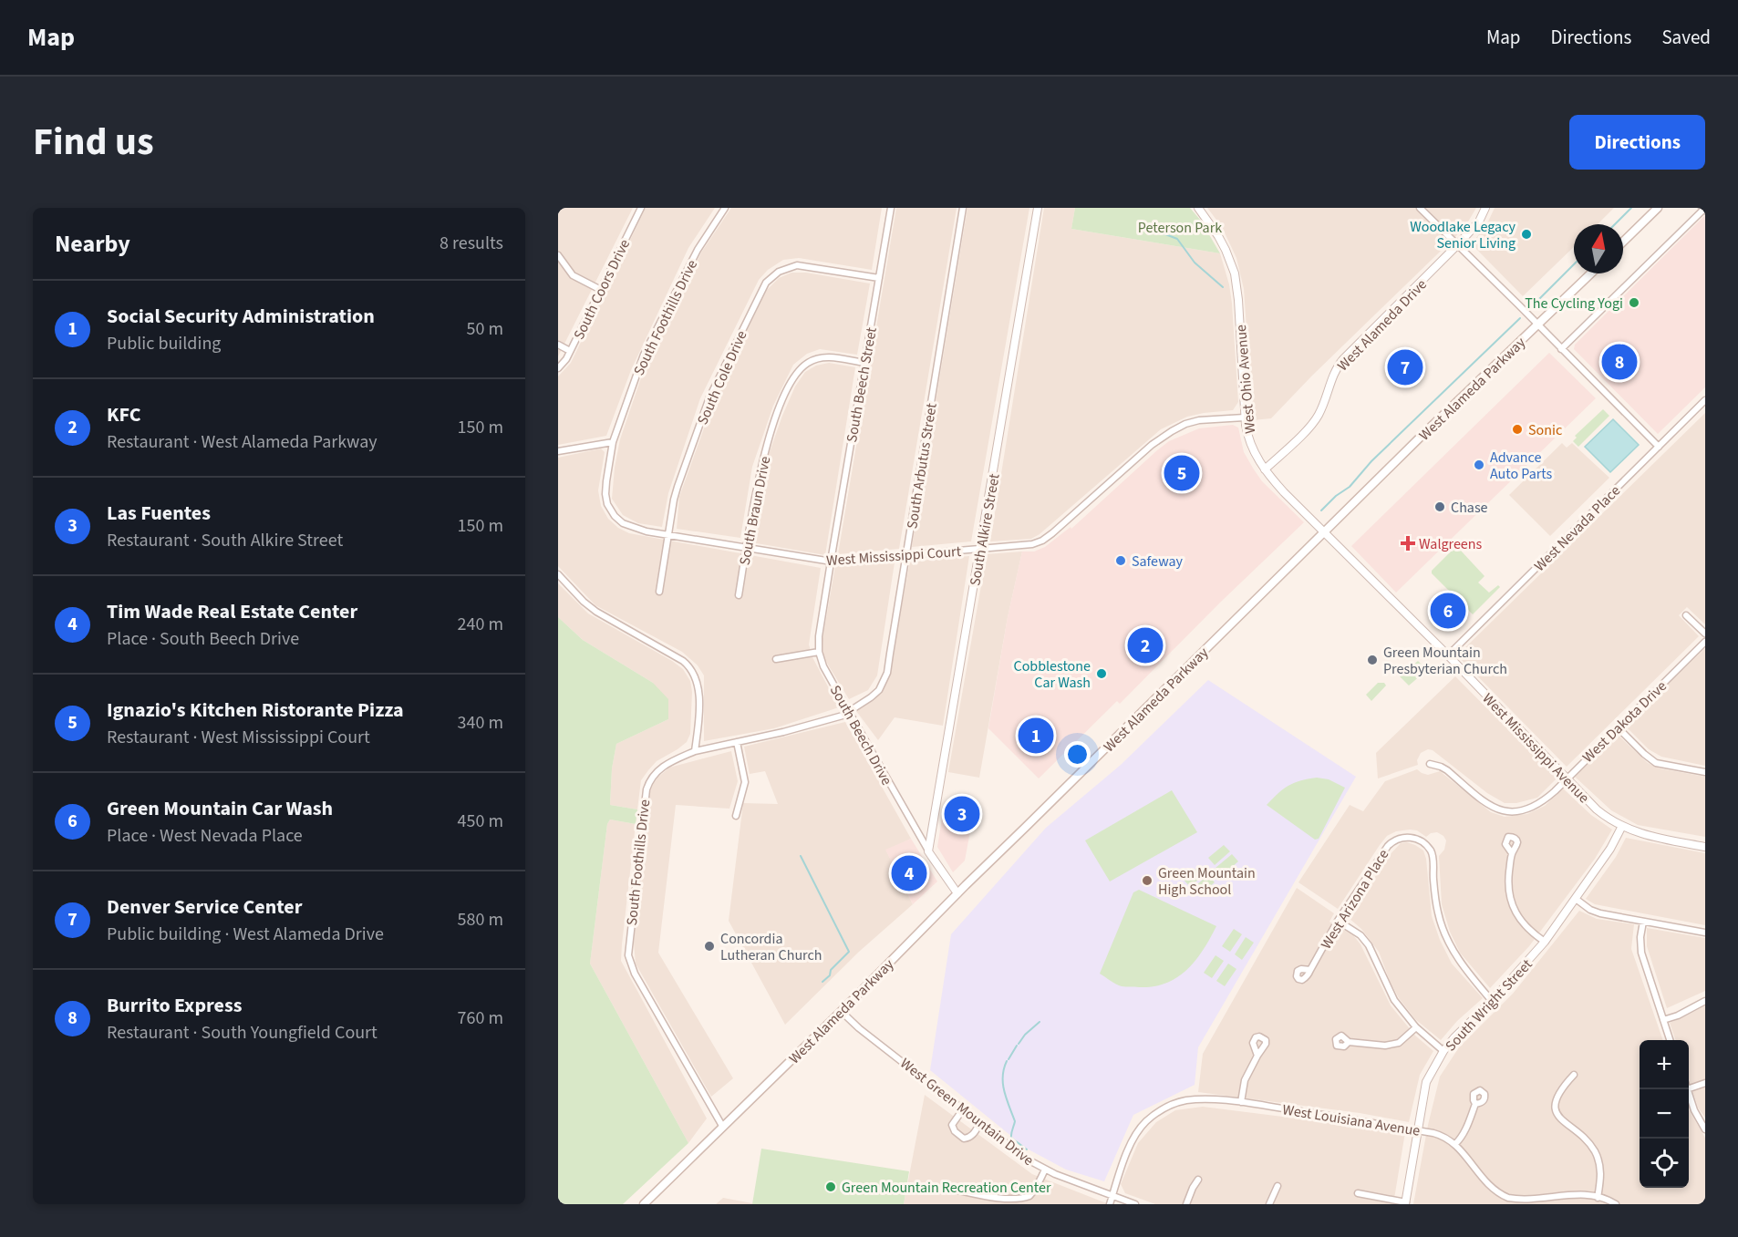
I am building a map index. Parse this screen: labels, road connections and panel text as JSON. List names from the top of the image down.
{
  "streets": {
    "main road": ["West Alameda Parkway"],
    "street": [
      "South Coors Drive",
      "South Foothills Drive",
      "West Alameda Drive",
      "South Cole Drive",
      "West Ohio Avenue",
      "South Beech Street",
      "South Arbutus Street",
      "South Braun Drive",
      "West Nevada Place",
      "South Alkire Street",
      "West Mississippi Court",
      "West Dakota Drive",
      "South Beech Drive",
      "West Mississippi Avenue",
      "West Arizona Place",
      "South Wright Street",
      "West Green Mountain Drive",
      "West Louisiana Avenue"
    ]
  },
  "crossings": [
    ["South Foothills Drive", "West Alameda Parkway"],
    ["South Foothills Drive", "South Arbutus Street"],
    ["South Foothills Drive", "West Mississippi Court"],
    ["West Alameda Drive", "West Ohio Avenue"],
    ["South Cole Drive", "South Beech Street"],
    ["South Cole Drive", "West Mississippi Court"],
    ["West Ohio Avenue", "West Alameda Parkway"],
    ["West Ohio Avenue", "West Mississippi Court"],
    ["West Ohio Avenue", "West Mississippi Avenue"],
    ["South Beech Street", "South Braun Drive"],
    ["South Beech Street", "West Mississippi Court"],
    ["West Alameda Parkway", "South Beech Drive"],
    ["West Alameda Parkway", "West Mississippi Avenue"],
    ["West Alameda Parkway", "West Green Mountain Drive"],
    ["South Arbutus Street", "West Mississippi Court"],
    ["South Arbutus Street", "South Beech Drive"],
    ["South Braun Drive", "West Mississippi Court"],
    ["West Nevada Place", "West Mississippi Avenue"],
    ["South Alkire Street", "West Mississippi Court"],
    ["South Alkire Street", "South Beech Drive"],
    ["West Dakota Drive", "West Mississippi Avenue"],
    ["West Mississippi Avenue", "South Wright Street"],
    ["West Arizona Place", "South Wright Street"],
    ["South Wright Street", "West Louisiana Avenue"],
    ["West Green Mountain Drive", "West Louisiana Avenue"]
  ],
  "parks": ["Peterson Park"],
  "places": {
    "other": [
      "Woodlake Legacy Senior Living",
      "The Cycling Yogi",
      "Sonic",
      "Advance Auto Parts",
      "Chase",
      "Safeway",
      "Green Mountain Presbyterian Church",
      "Cobblestone Car Wash",
      "Green Mountain High School",
      "Concordia Lutheran Church",
      "Green Mountain Recreation Center"
    ],
    "health": ["Walgreens"]
  },
  "north": "top",
  "page": {
    "header": "Map",
    "nav": ["Map", "Directions", "Saved"],
    "title": "Find us",
    "buttons": "Directions",
    "heading": ["Nearby", "8 results"],
    "list": [
      {
        "mark": "1",
        "name": "Social Security Administration",
        "note": "Public building",
        "value": "50 m"
      },
      {
        "mark": "2",
        "name": "KFC",
        "note": "Restaurant · West Alameda Parkway",
        "value": "150 m"
      },
      {
        "mark": "3",
        "name": "Las Fuentes",
        "note": "Restaurant · South Alkire Street",
        "value": "150 m"
      },
      {
        "mark": "4",
        "name": "Tim Wade Real Estate Center",
        "note": "Place · South Beech Drive",
        "value": "240 m"
      },
      {
        "mark": "5",
        "name": "Ignazio's Kitchen Ristorante Pizza",
        "note": "Restaurant · West Mississippi Court",
        "value": "340 m"
      },
      {
        "mark": "6",
        "name": "Green Mountain Car Wash",
        "note": "Place · West Nevada Place",
        "value": "450 m"
      },
      {
        "mark": "7",
        "name": "Denver Service Center",
        "note": "Public building · West Alameda Drive",
        "value": "580 m"
      },
      {
        "mark": "8",
        "name": "Burrito Express",
        "note": "Restaurant · South Youngfield Court",
        "value": "760 m"
      }
    ],
    "pins": [
      "8",
      "7",
      "5",
      "6",
      "2",
      "1",
      "3",
      "4"
    ],
    "map_buttons": ["+", "−"]
  }
}
